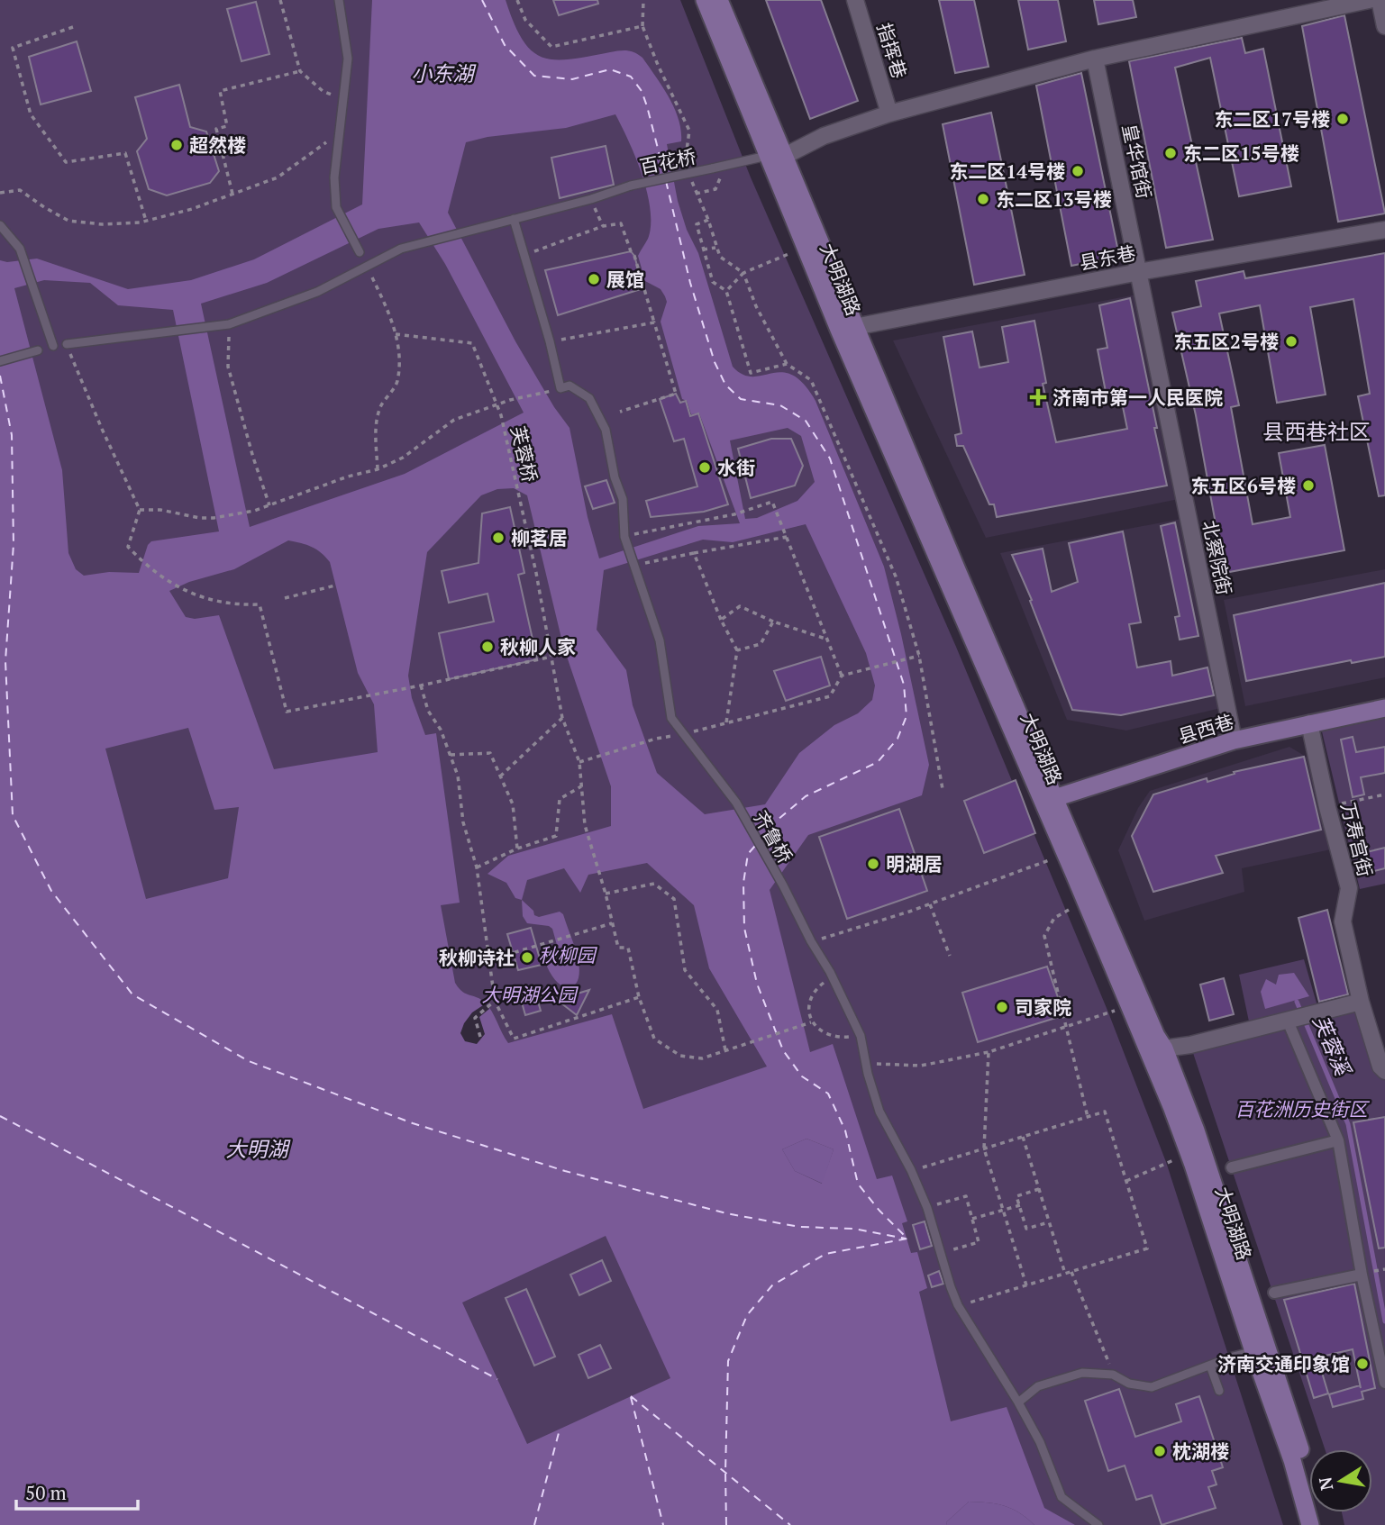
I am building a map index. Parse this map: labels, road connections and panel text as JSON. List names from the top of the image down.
{
  "streets": {
    "main road": ["大明湖路", "县西巷"],
    "street": [
      "指挥巷",
      "皇华馆街",
      "县东巷",
      "北察院街",
      "万寿宫街"
    ],
    "lane": ["百花桥", "齐鲁桥"],
    "path": ["芙蓉桥"]
  },
  "crossings": [
    ["百花桥", "大明湖路"],
    ["皇华馆街", "县东巷"],
    ["皇华馆街", "北察院街"],
    ["县东巷", "大明湖路"],
    ["县东巷", "北察院街"],
    ["大明湖路", "县西巷"],
    ["北察院街", "县西巷"],
    ["县西巷", "万寿宫街"]
  ],
  "districts": ["县西巷社区"],
  "water": ["小东湖", "芙蓉溪", "大明湖"],
  "parks": ["秋柳园", "大明湖公园", "百花洲历史街区"],
  "places": {
    "other": [
      "东二区17号楼",
      "超然楼",
      "东二区15号楼",
      "东二区14号楼",
      "东二区13号楼",
      "展馆",
      "东五区2号楼",
      "水街",
      "东五区6号楼",
      "柳茗居",
      "秋柳人家",
      "明湖居",
      "秋柳诗社",
      "司家院",
      "济南交通印象馆",
      "枕湖楼"
    ],
    "health": ["济南市第一人民医院"]
  },
  "scale_bar": "50 m",
  "north": "left"
}
